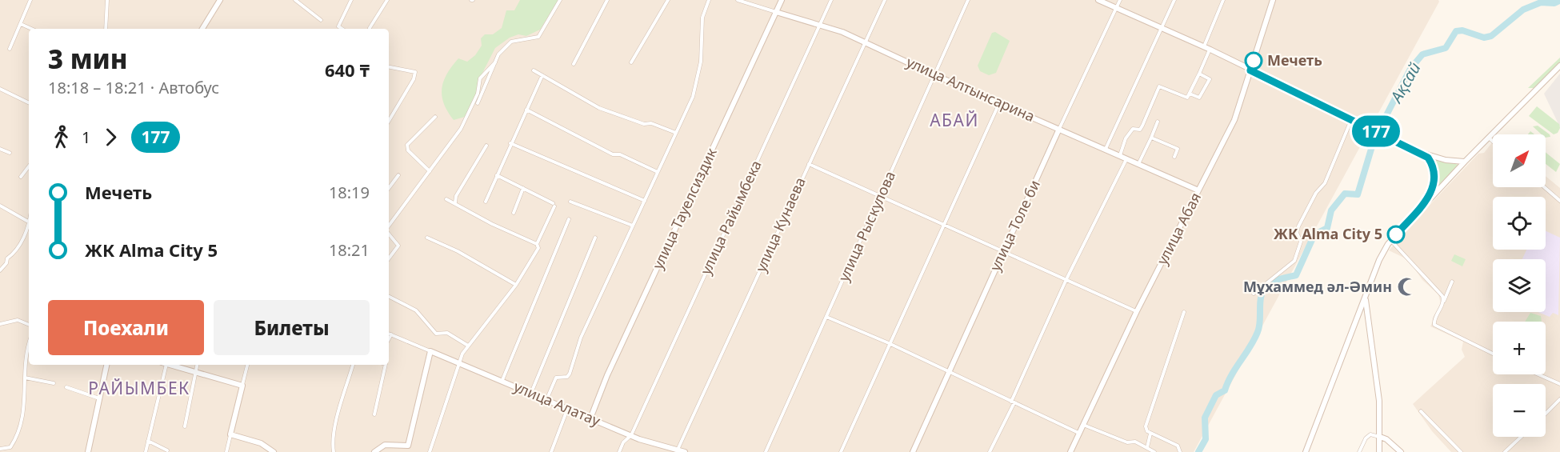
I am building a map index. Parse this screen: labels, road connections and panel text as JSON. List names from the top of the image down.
{
  "streets": {
    "street": [
      "улица Алтынсарина",
      "улица Тауелсиздик",
      "улица Райымбека",
      "улица Кунаева",
      "улица Толе би",
      "улица Рыскулова",
      "улица Абая",
      "улица Алатау"
    ]
  },
  "crossings": [
    ["улица Алтынсарина", "улица Тауелсиздик"],
    ["улица Алтынсарина", "улица Райымбека"],
    ["улица Алтынсарина", "улица Кунаева"],
    ["улица Алтынсарина", "улица Толе би"],
    ["улица Алтынсарина", "улица Рыскулова"],
    ["улица Алтынсарина", "улица Абая"],
    ["улица Тауелсиздик", "улица Алатау"],
    ["улица Райымбека", "улица Алатау"],
    ["улица Кунаева", "улица Алатау"]
  ],
  "districts": ["АБАЙ", "РАЙЫМБЕК"],
  "water": ["Ақсай"],
  "places": {
    "other": ["Мечеть", "ЖК Alma City 5"],
    "mosque": ["Мұхаммед әл-Әмин"]
  },
  "lines": ["bus line 177"],
  "north": "top right",
  "page": {
    "on_map": "177",
    "heading": ["3 мин", "18:18 – 18:21 · Автобус", "640 ₸"],
    "legs": ["1", "177"],
    "map_buttons": ["+", "−"],
    "list": [
      {
        "name": "Мечеть",
        "value": "18:19"
      },
      {
        "name": "ЖК Alma City 5",
        "value": "18:21"
      }
    ],
    "buttons": ["Поехали", "Билеты"]
  }
}
